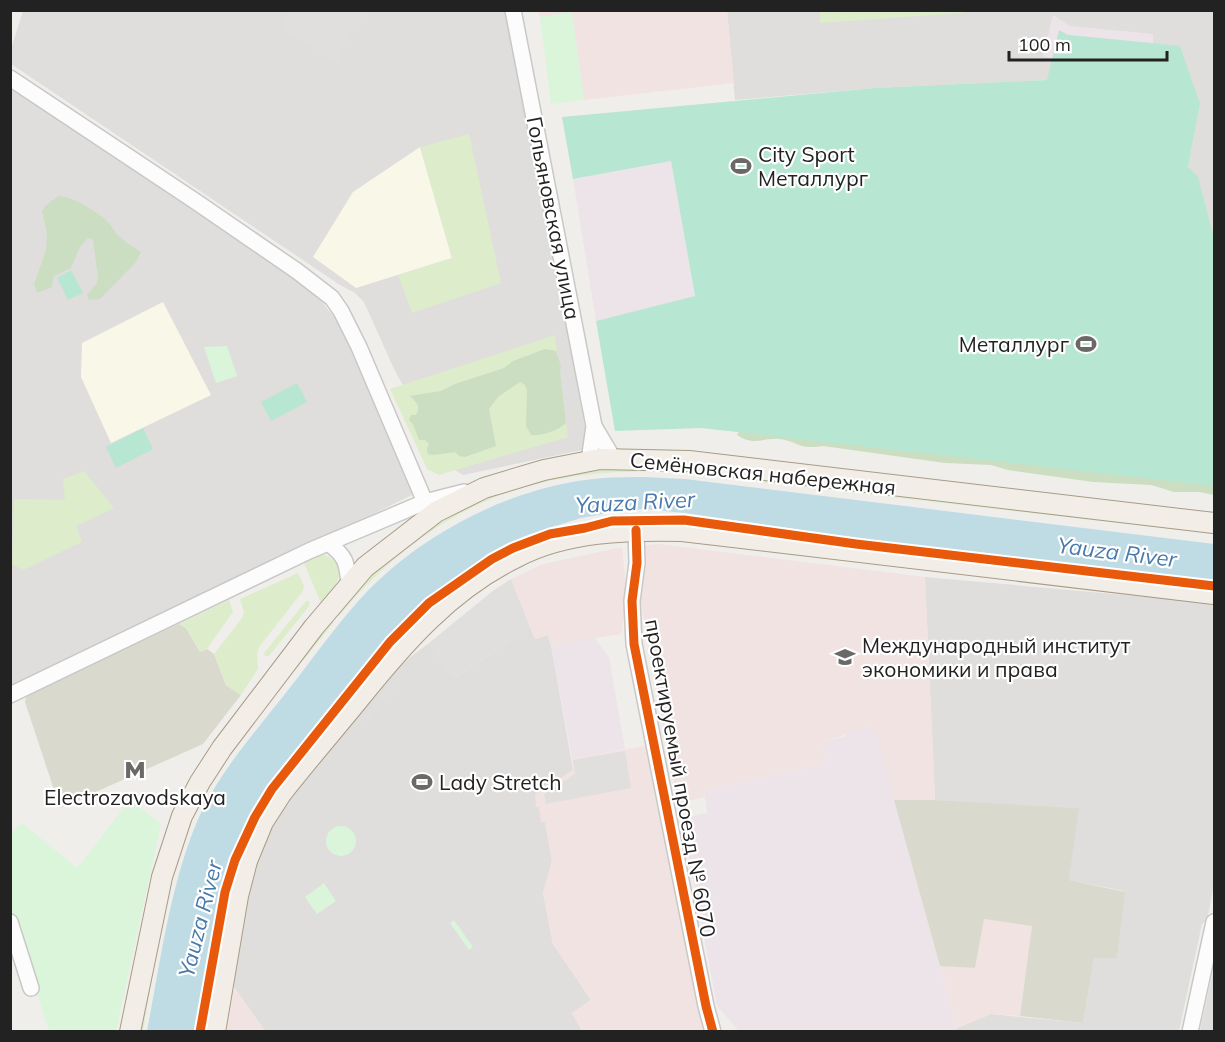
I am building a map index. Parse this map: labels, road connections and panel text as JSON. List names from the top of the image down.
{
  "streets": {
    "main road": ["Семёновская набережная"],
    "street": ["Гольяновская улица", "проектируемый проезд № 6070"]
  },
  "crossings": [
    ["Гольяновская улица", "Семёновская набережная"]
  ],
  "water": ["Yauza River"],
  "places": {
    "sports": ["City Sport Металлург", "Металлург", "Lady Stretch"],
    "school or university": ["Международный институт экономики и права"],
    "metro station": ["Electrozavodskaya"]
  },
  "scale_bar": "100 m"
}
